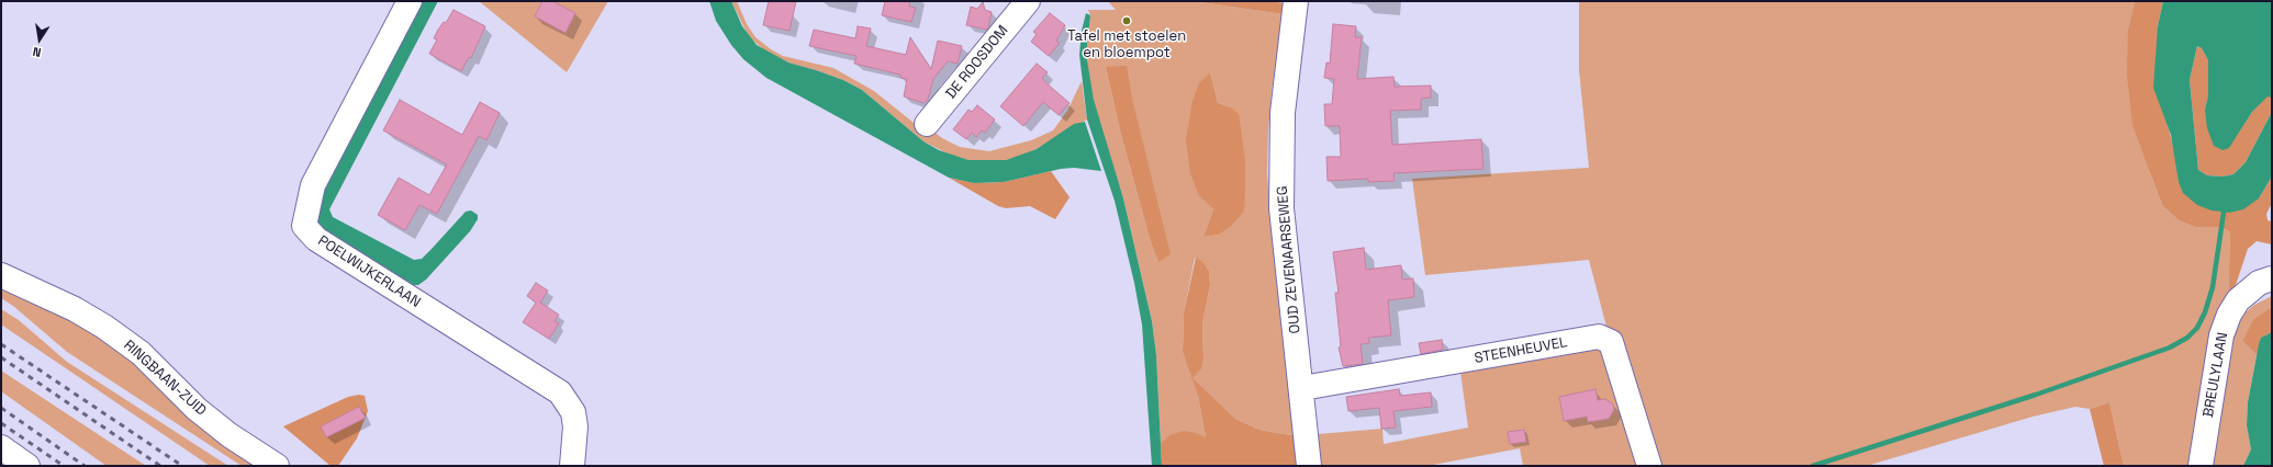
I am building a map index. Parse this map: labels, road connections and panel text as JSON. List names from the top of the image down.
{
  "streets": {
    "street": [
      "DE ROOSDOM",
      "OUD ZEVENAARSEWEG",
      "POELWIJKERLAAN",
      "STEENHEUVEL",
      "BREULYLAAN",
      "RINGBAAN-ZUID"
    ]
  },
  "crossings": [
    ["OUD ZEVENAARSEWEG", "STEENHEUVEL"]
  ],
  "places": ["Tafel met stoelen en bloempot"],
  "north": "bottom"
}
